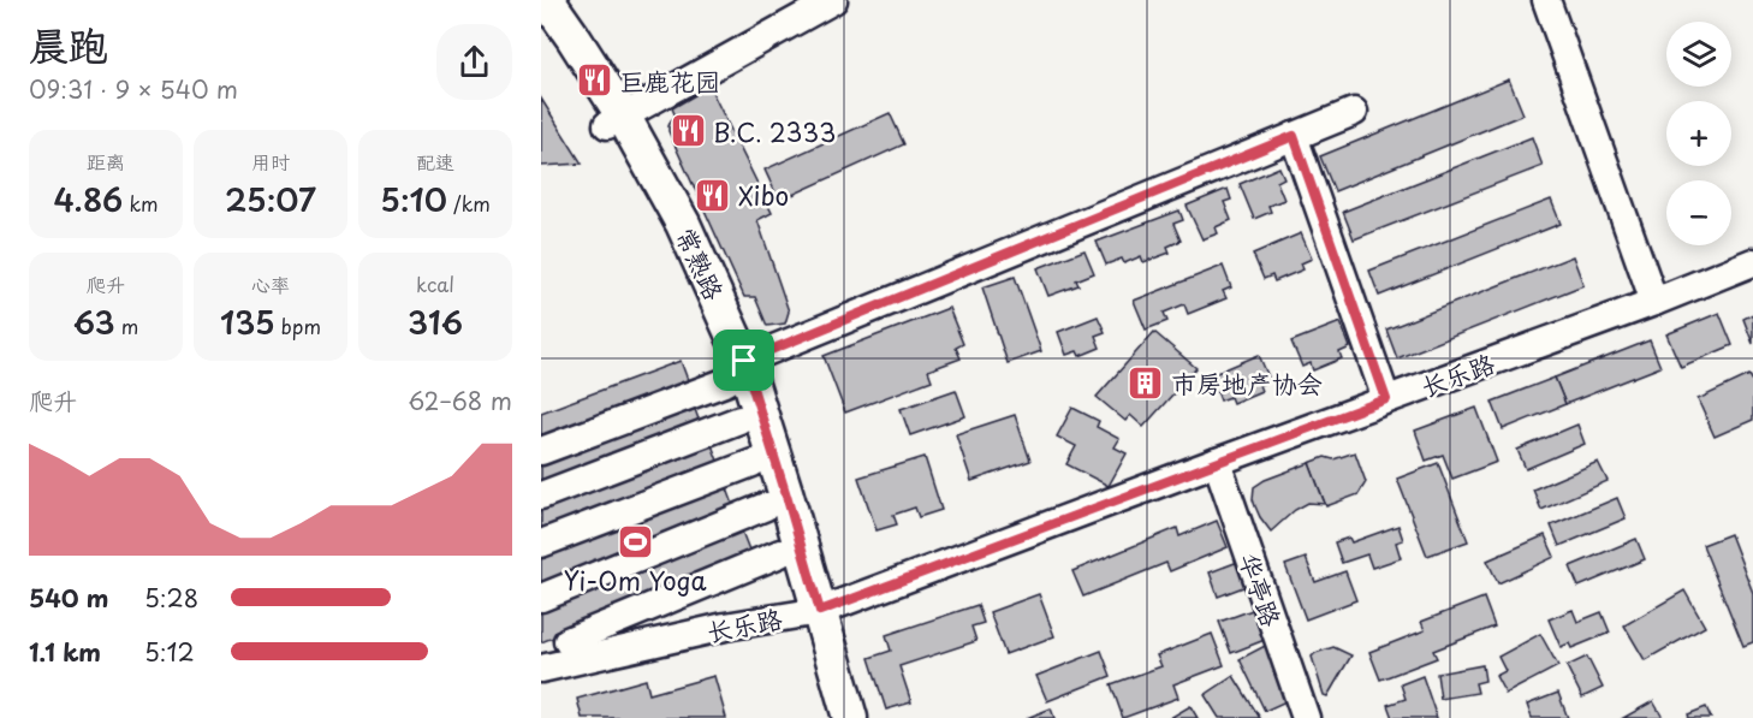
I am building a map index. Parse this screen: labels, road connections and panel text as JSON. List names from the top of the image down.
{
  "streets": {
    "main road": ["常熟路"],
    "street": ["长乐路", "华亭路"]
  },
  "crossings": [
    ["常熟路", "长乐路"],
    ["长乐路", "华亭路"]
  ],
  "places": {
    "restaurant": ["巨鹿花园", "B.C. 2333", "Xibo"],
    "building": ["市房地产协会"],
    "sports": ["Yi-Om Yoga"]
  },
  "page": {
    "heading": ["晨跑", "09:31 · 9 × 540 m"],
    "map_buttons": ["+", "−"],
    "stats": [
      ["距离", "4.86 km"],
      ["用时", "25:07"],
      ["配速", "5:10 /km"],
      ["爬升", "63 m"],
      ["心率", "135 bpm"],
      ["kcal", "316"]
    ],
    "chart": ["爬升", "62–68 m"],
    "list": [
      {
        "name": "540 m",
        "note": "5:28"
      },
      {
        "name": "1.1 km",
        "note": "5:12"
      }
    ]
  }
}
